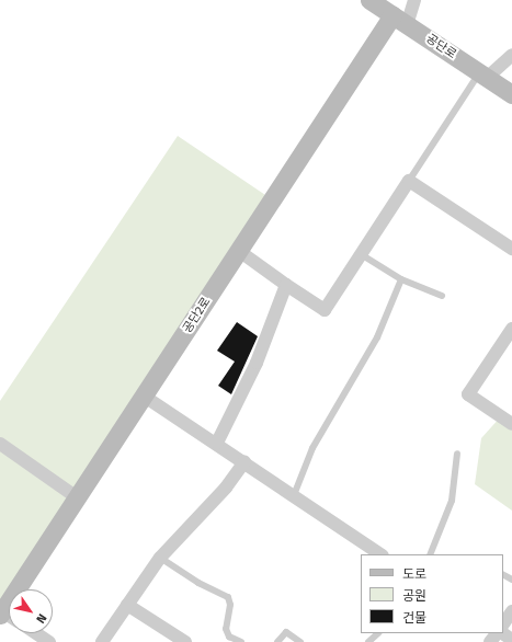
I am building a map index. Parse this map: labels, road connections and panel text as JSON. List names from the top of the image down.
{
  "streets": {
    "street": ["공단로", "공단2로"]
  },
  "crossings": [
    ["공단로", "공단2로"]
  ],
  "legend": ["도로", "공원", "건물"],
  "north": "bottom right"
}
